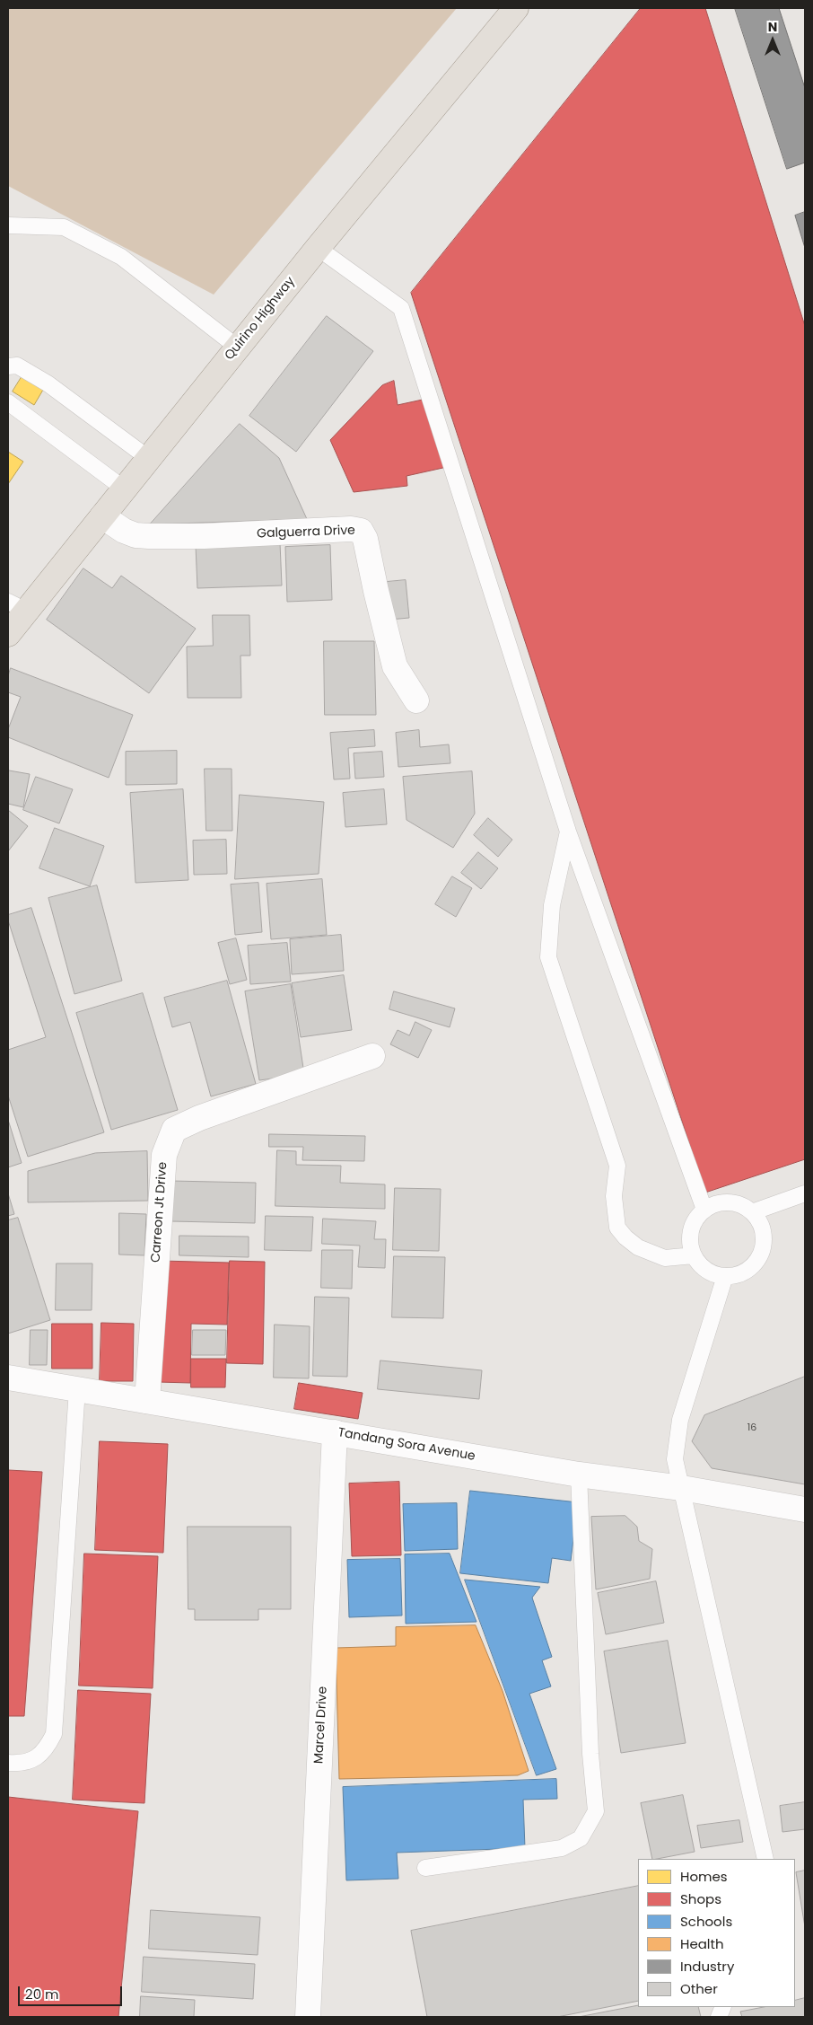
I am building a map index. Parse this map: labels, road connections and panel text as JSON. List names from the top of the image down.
{
  "streets": {
    "main road": ["Quirino Highway"],
    "street": [
      "Galguerra Drive",
      "Carreon Jt Drive",
      "Tandang Sora Avenue",
      "Marcel Drive"
    ]
  },
  "crossings": [
    ["Quirino Highway", "Galguerra Drive"],
    ["Carreon Jt Drive", "Tandang Sora Avenue"],
    ["Tandang Sora Avenue", "Marcel Drive"]
  ],
  "house_numbers": ["16"],
  "legend": [
    "Homes",
    "Shops",
    "Schools",
    "Health",
    "Industry",
    "Other"
  ],
  "scale_bar": "20 m",
  "north": "top"
}
